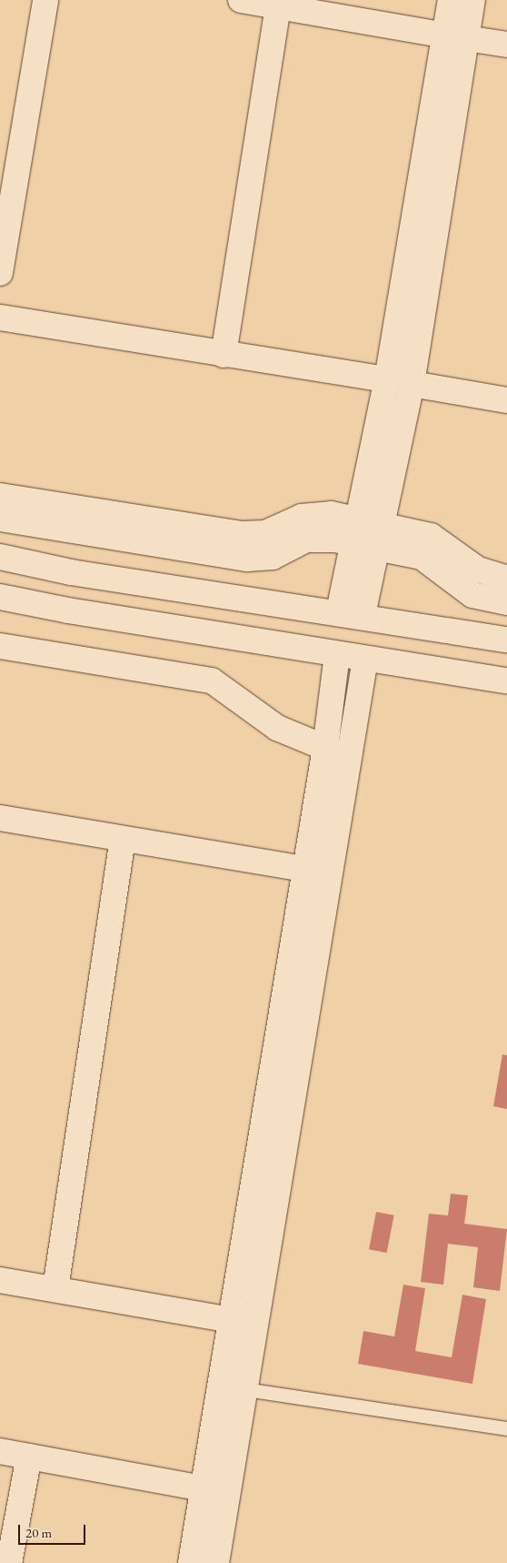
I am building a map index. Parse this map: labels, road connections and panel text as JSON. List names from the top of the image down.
{
  "scale_bar": "20 m"
}
